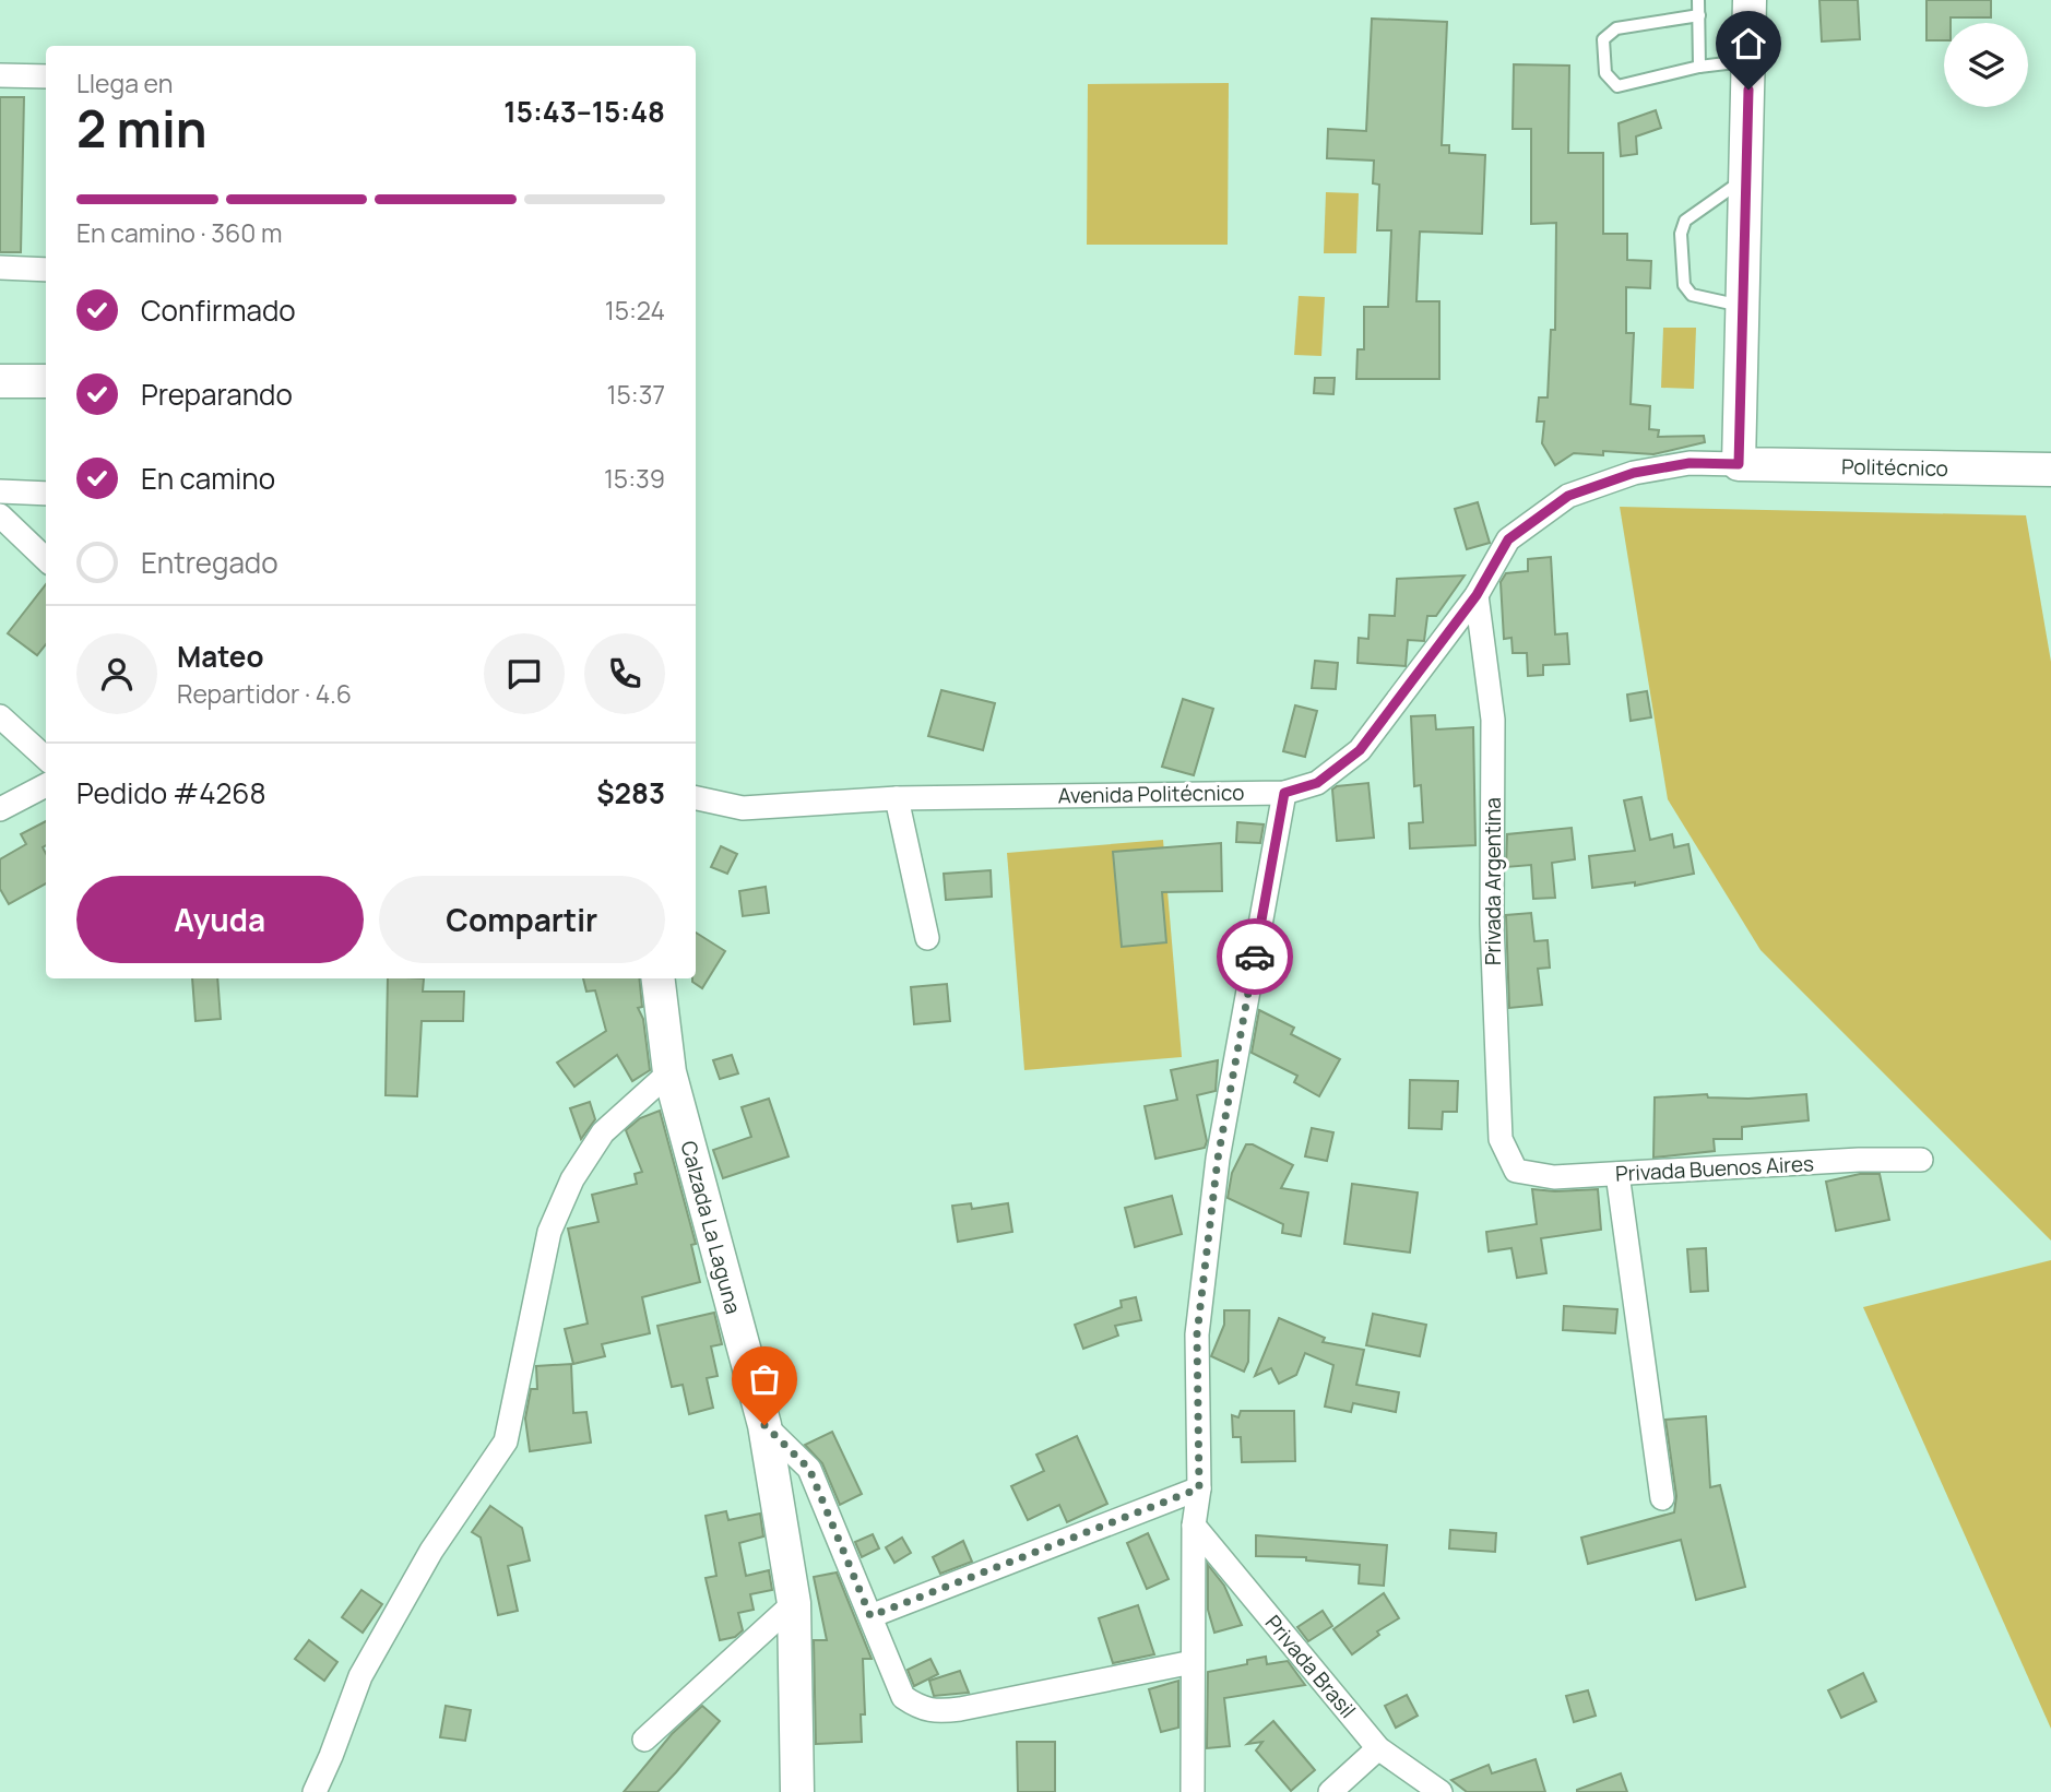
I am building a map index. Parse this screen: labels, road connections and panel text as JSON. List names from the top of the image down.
{
  "streets": {
    "street": [
      "Politécnico",
      "Avenida Politécnico",
      "Privada Argentina",
      "Privada Buenos Aires",
      "Calzada La Laguna",
      "Privada Brasil"
    ]
  },
  "crossings": [
    ["Politécnico", "Avenida Politécnico"],
    ["Avenida Politécnico", "Privada Argentina"],
    ["Privada Argentina", "Privada Buenos Aires"]
  ],
  "page": {
    "heading": ["2 min", "Llega en", "15:43–15:48"],
    "panel": [
      "Mateo",
      "Repartidor · 4.6",
      "Pedido #4268",
      "$283"
    ],
    "bar": "En camino · 360 m",
    "list": [
      ["Confirmado", "15:24"],
      ["Preparando", "15:37"],
      ["En camino", "15:39"],
      "Entregado"
    ],
    "buttons": ["Ayuda", "Compartir"]
  }
}
